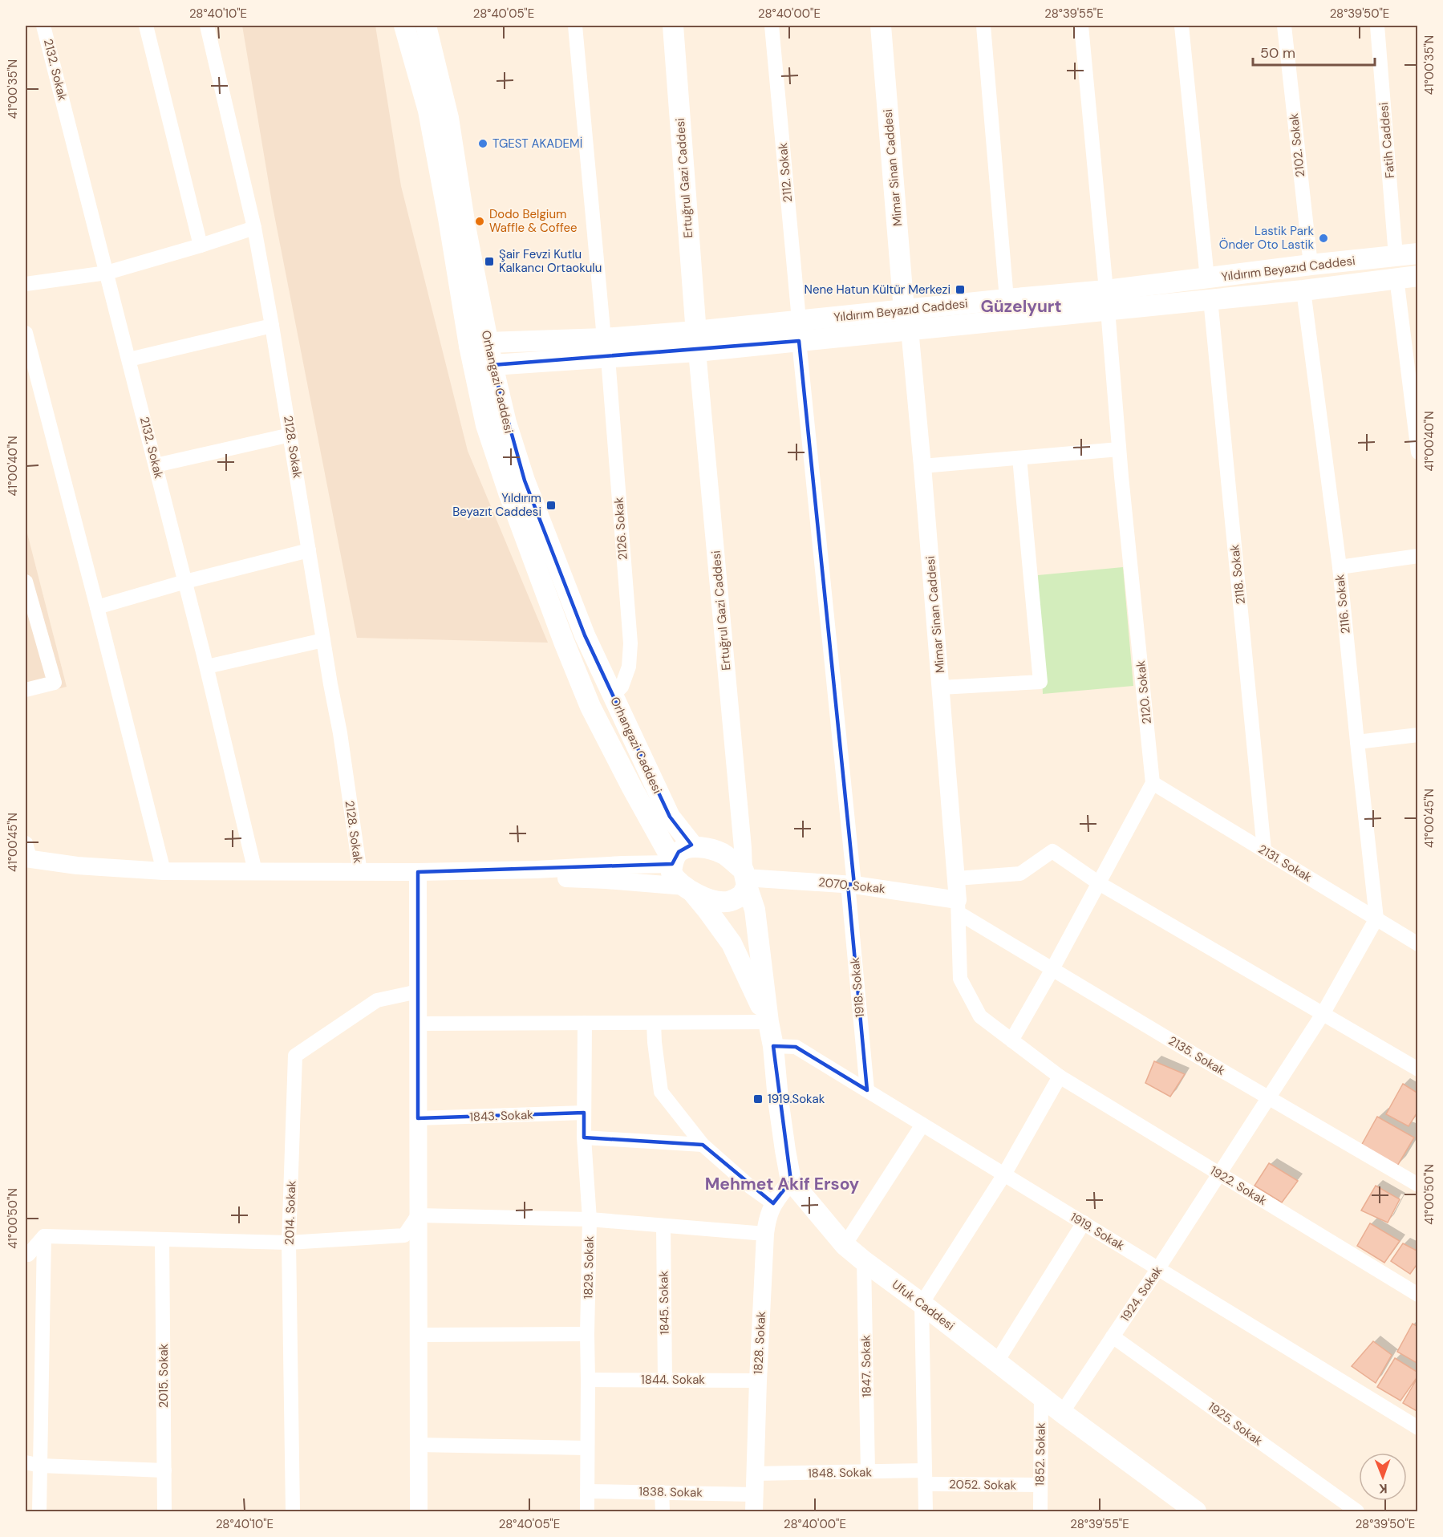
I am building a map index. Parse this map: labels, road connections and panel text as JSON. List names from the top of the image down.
{
  "streets": {
    "main road": [
      "Mimar Sinan Caddesi",
      "Ertuğrul Gazi Caddesi",
      "Yıldırım Beyazıd Caddesi",
      "Orhangazi Caddesi",
      "Ufuk Caddesi"
    ],
    "street": [
      "2132. Sokak",
      "Fatih Caddesi",
      "2102. Sokak",
      "2112. Sokak",
      "2128. Sokak",
      "2126. Sokak",
      "2118. Sokak",
      "2116. Sokak",
      "2120. Sokak",
      "2131. Sokak",
      "2070. Sokak",
      "1918. Sokak",
      "2135. Sokak",
      "1843. Sokak",
      "1922. Sokak",
      "2014. Sokak",
      "1919. Sokak",
      "1829. Sokak",
      "1924. Sokak",
      "1845. Sokak",
      "1828. Sokak",
      "1847. Sokak",
      "2015. Sokak",
      "1844. Sokak",
      "1925. Sokak",
      "1852. Sokak",
      "1848. Sokak",
      "2052. Sokak",
      "1838. Sokak"
    ]
  },
  "crossings": [
    ["Fatih Caddesi", "Yıldırım Beyazıd Caddesi"],
    ["2102. Sokak", "Yıldırım Beyazıd Caddesi"],
    ["Mimar Sinan Caddesi", "Yıldırım Beyazıd Caddesi"],
    ["Mimar Sinan Caddesi", "2070. Sokak"],
    ["Mimar Sinan Caddesi", "2135. Sokak"],
    ["Mimar Sinan Caddesi", "1922. Sokak"],
    ["2112. Sokak", "Yıldırım Beyazıd Caddesi"],
    ["Ertuğrul Gazi Caddesi", "Yıldırım Beyazıd Caddesi"],
    ["Ertuğrul Gazi Caddesi", "Orhangazi Caddesi"],
    ["Ertuğrul Gazi Caddesi", "2070. Sokak"],
    ["Yıldırım Beyazıd Caddesi", "Orhangazi Caddesi"],
    ["Yıldırım Beyazıd Caddesi", "2126. Sokak"],
    ["Yıldırım Beyazıd Caddesi", "2118. Sokak"],
    ["Yıldırım Beyazıd Caddesi", "2116. Sokak"],
    ["Yıldırım Beyazıd Caddesi", "2120. Sokak"],
    ["Yıldırım Beyazıd Caddesi", "1918. Sokak"],
    ["Orhangazi Caddesi", "2126. Sokak"],
    ["Orhangazi Caddesi", "2070. Sokak"],
    ["2118. Sokak", "2131. Sokak"],
    ["2116. Sokak", "2131. Sokak"],
    ["2116. Sokak", "1924. Sokak"],
    ["2120. Sokak", "2131. Sokak"],
    ["2131. Sokak", "1924. Sokak"],
    ["2070. Sokak", "1918. Sokak"],
    ["2070. Sokak", "2135. Sokak"],
    ["2070. Sokak", "1922. Sokak"],
    ["1918. Sokak", "1919. Sokak"],
    ["2135. Sokak", "1922. Sokak"],
    ["2135. Sokak", "1924. Sokak"],
    ["1843. Sokak", "1829. Sokak"],
    ["1922. Sokak", "1924. Sokak"],
    ["1919. Sokak", "1924. Sokak"],
    ["1829. Sokak", "1844. Sokak"],
    ["1829. Sokak", "1838. Sokak"],
    ["1924. Sokak", "Ufuk Caddesi"],
    ["1924. Sokak", "1925. Sokak"],
    ["1845. Sokak", "1844. Sokak"],
    ["Ufuk Caddesi", "1828. Sokak"],
    ["Ufuk Caddesi", "1847. Sokak"],
    ["Ufuk Caddesi", "1852. Sokak"],
    ["1828. Sokak", "1844. Sokak"],
    ["1828. Sokak", "1848. Sokak"],
    ["1828. Sokak", "1838. Sokak"],
    ["1847. Sokak", "1848. Sokak"],
    ["1852. Sokak", "2052. Sokak"],
    ["1848. Sokak", "2052. Sokak"]
  ],
  "districts": ["Güzelyurt", "Mehmet Akif Ersoy"],
  "places": {
    "other": ["TGEST AKADEMİ", "Dodo Belgium Waffle & Coffee", "Lastik Park Önder Oto Lastik"],
    "transit": [
      "Şair Fevzi Kutlu Kalkancı Ortaokulu",
      "Nene Hatun Kültür Merkezi",
      "Yıldırım Beyazıt Caddesi",
      "1919.Sokak"
    ]
  },
  "scale_bar": "50 m",
  "north": "bottom",
  "coordinates": [
    "28°40'10\"E",
    "28°40'05\"E",
    "28°40'00\"E",
    "28°39'55\"E",
    "28°39'50\"E",
    "41°00'35\"N",
    "41°00'40\"N",
    "41°00'45\"N",
    "41°00'50\"N"
  ]
}
